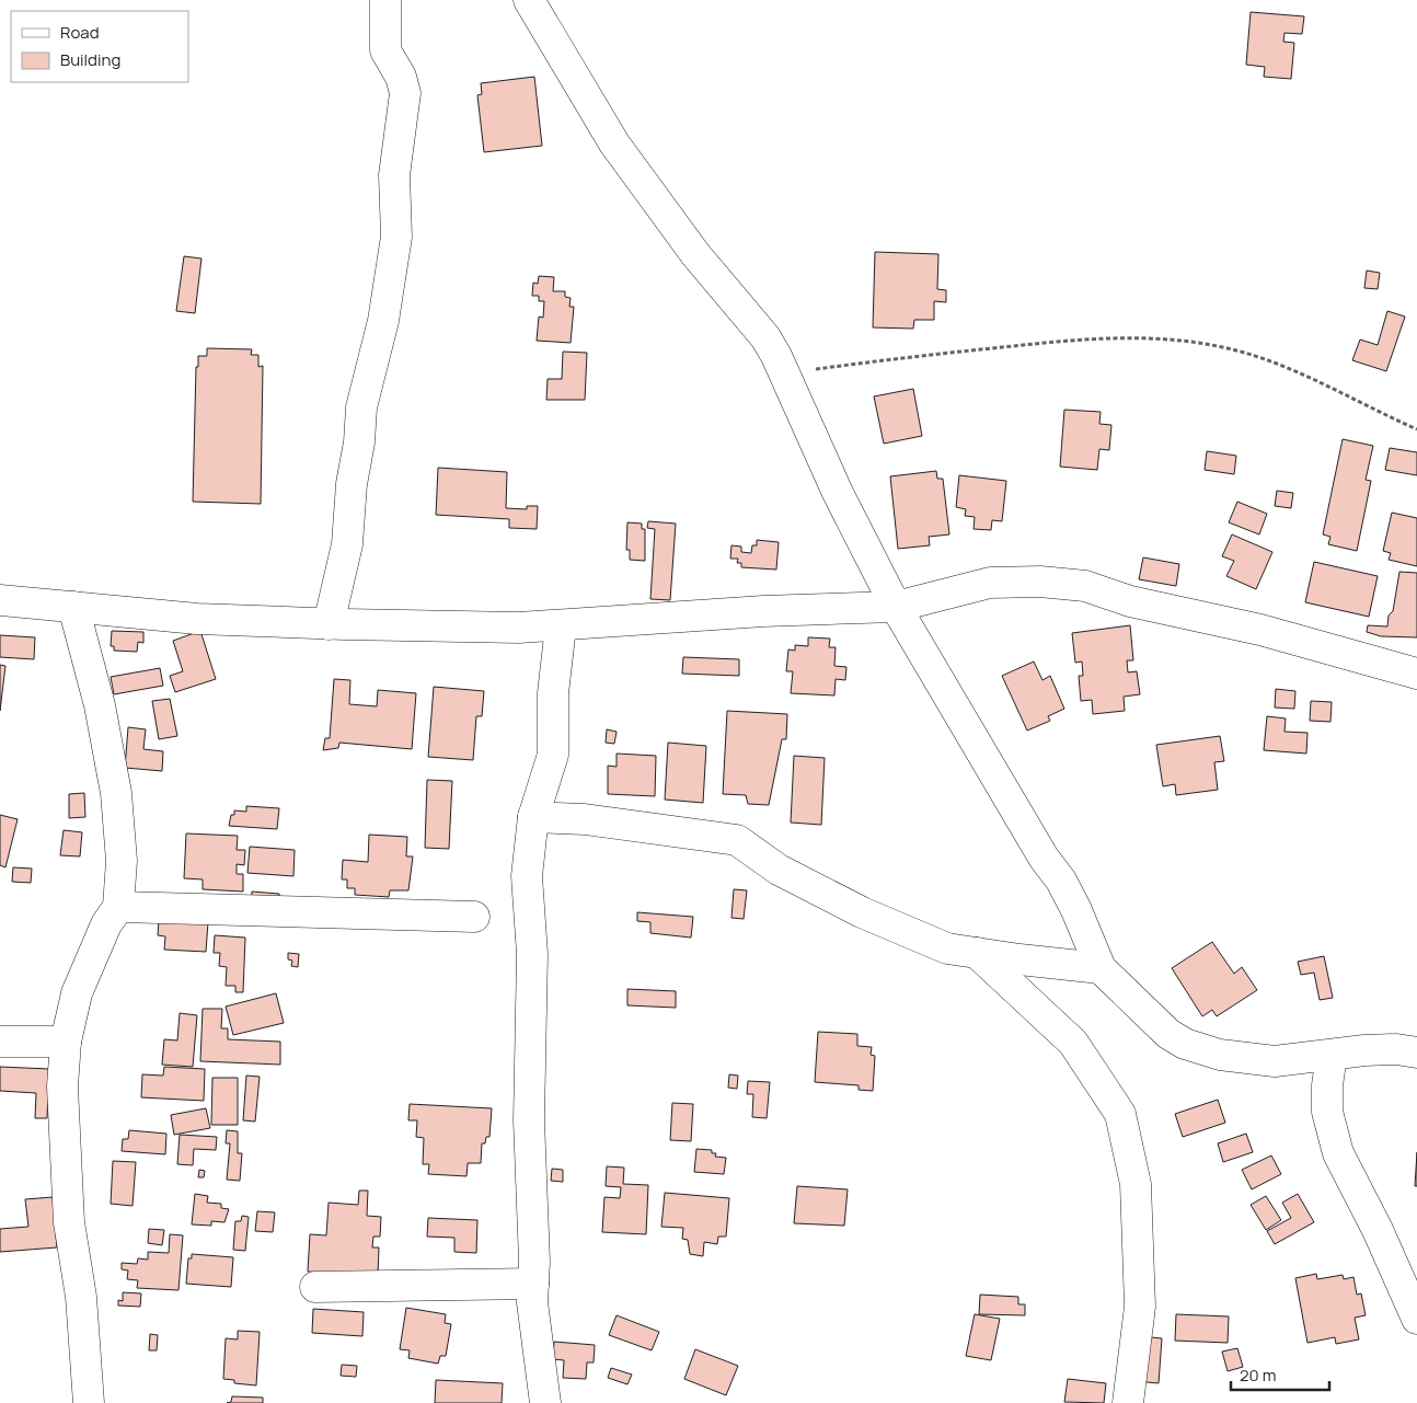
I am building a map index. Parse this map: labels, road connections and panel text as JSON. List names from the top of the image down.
{
  "legend": ["Road", "Building"],
  "scale_bar": "20 m"
}
